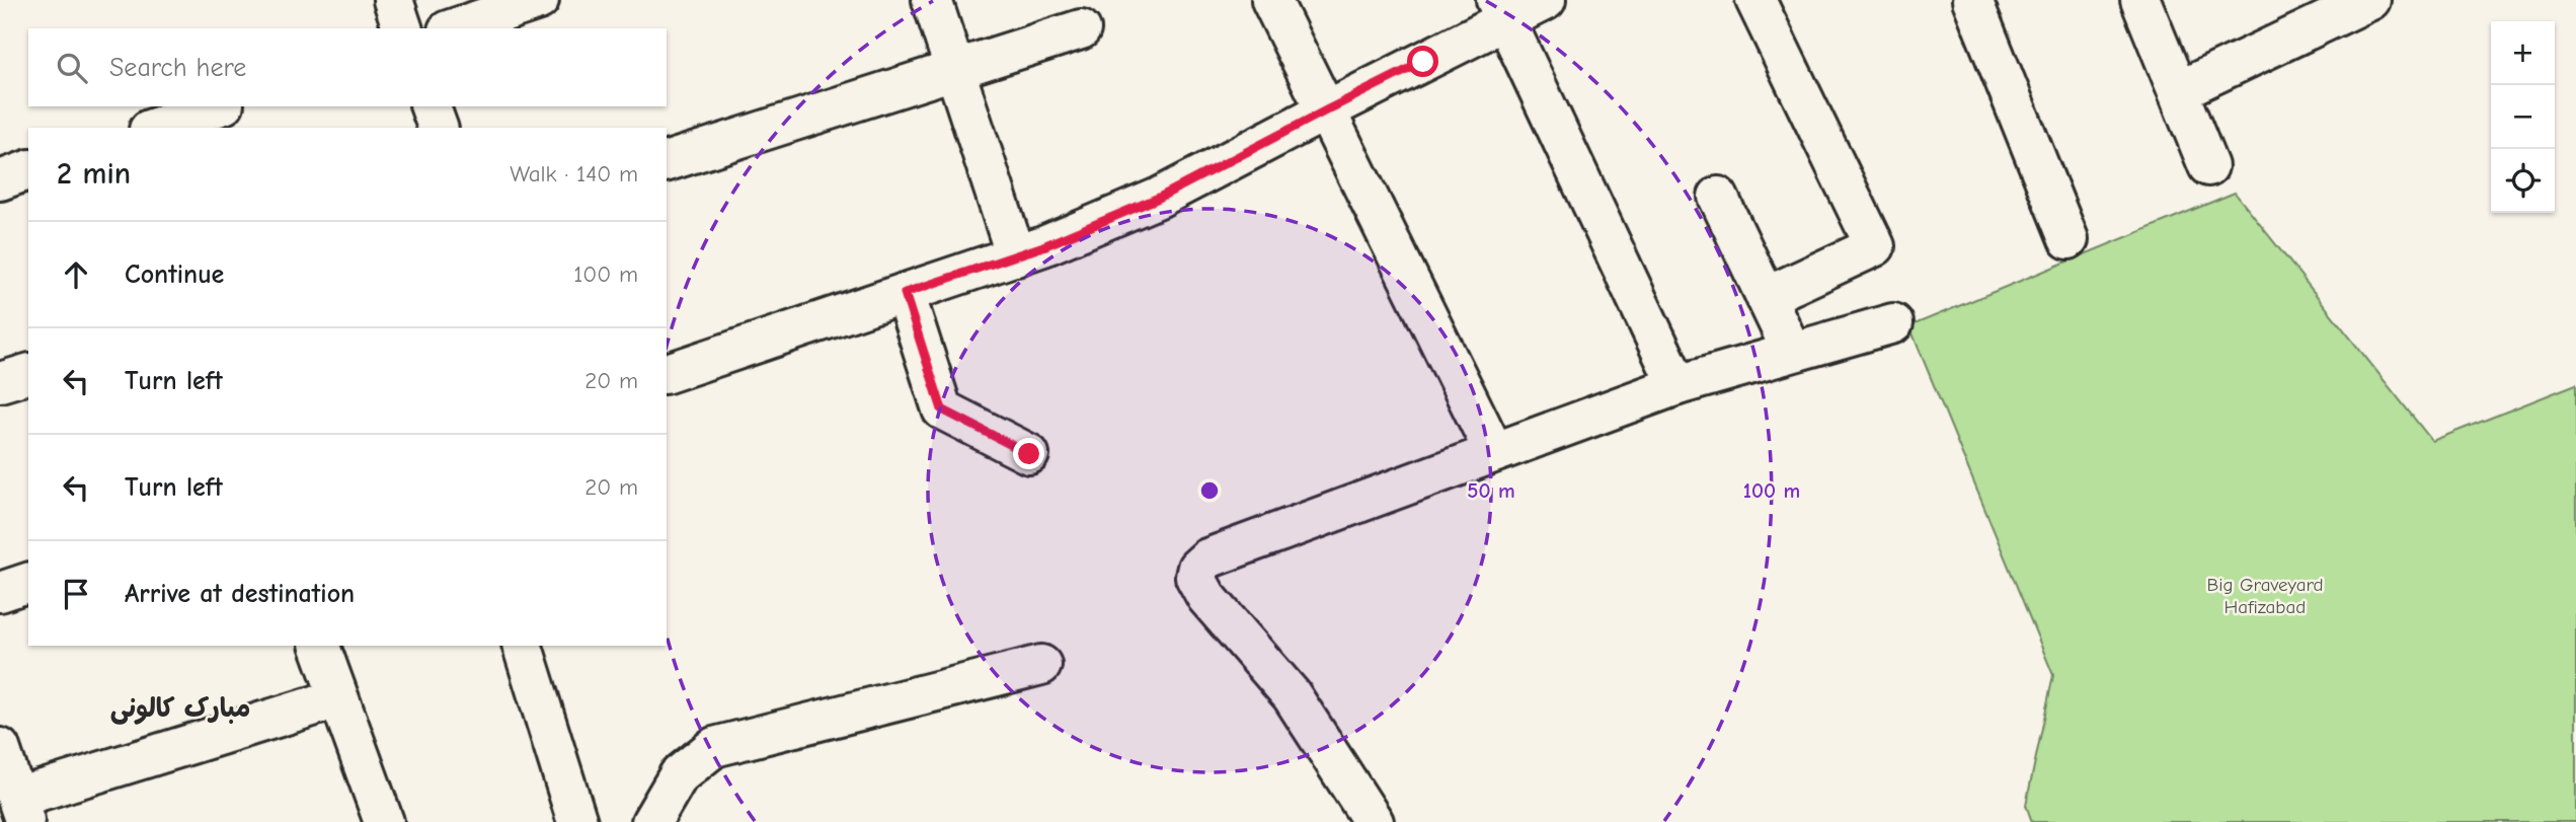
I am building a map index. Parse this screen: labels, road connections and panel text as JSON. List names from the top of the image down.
{
  "districts": ["مبارک کالونی"],
  "parks": ["Big Graveyard Hafizabad"],
  "page": {
    "map_buttons": ["+", "−"],
    "search": "Search here",
    "heading": ["2 min", "Walk · 140 m"],
    "list": [
      ["Continue", "100 m"],
      ["Turn left", "20 m"],
      ["Turn left", "20 m"],
      "Arrive at destination"
    ]
  },
  "rings": ["50 m", "100 m"]
}
